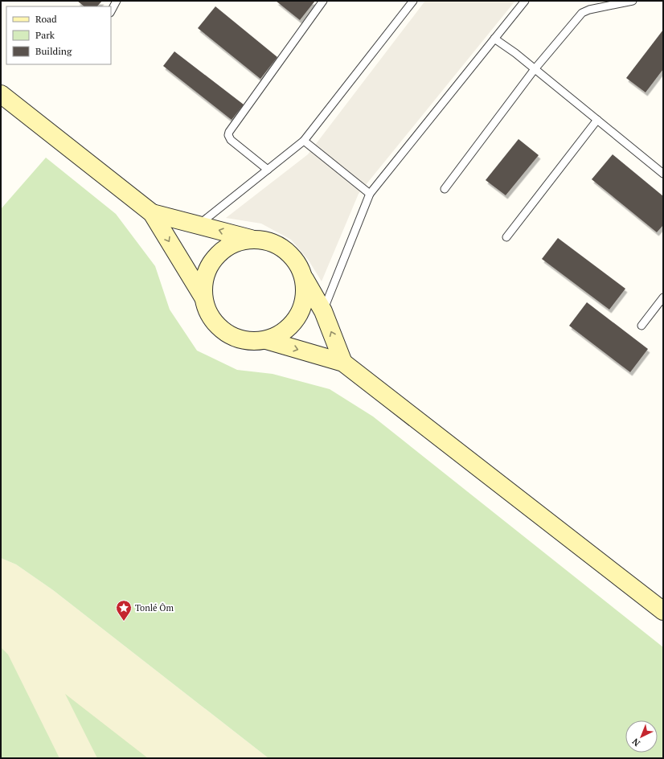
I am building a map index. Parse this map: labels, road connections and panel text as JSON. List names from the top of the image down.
{
  "places": {
    "place": ["Tonlé Ôm"]
  },
  "legend": ["Road", "Park", "Building"],
  "north": "bottom left"
}
